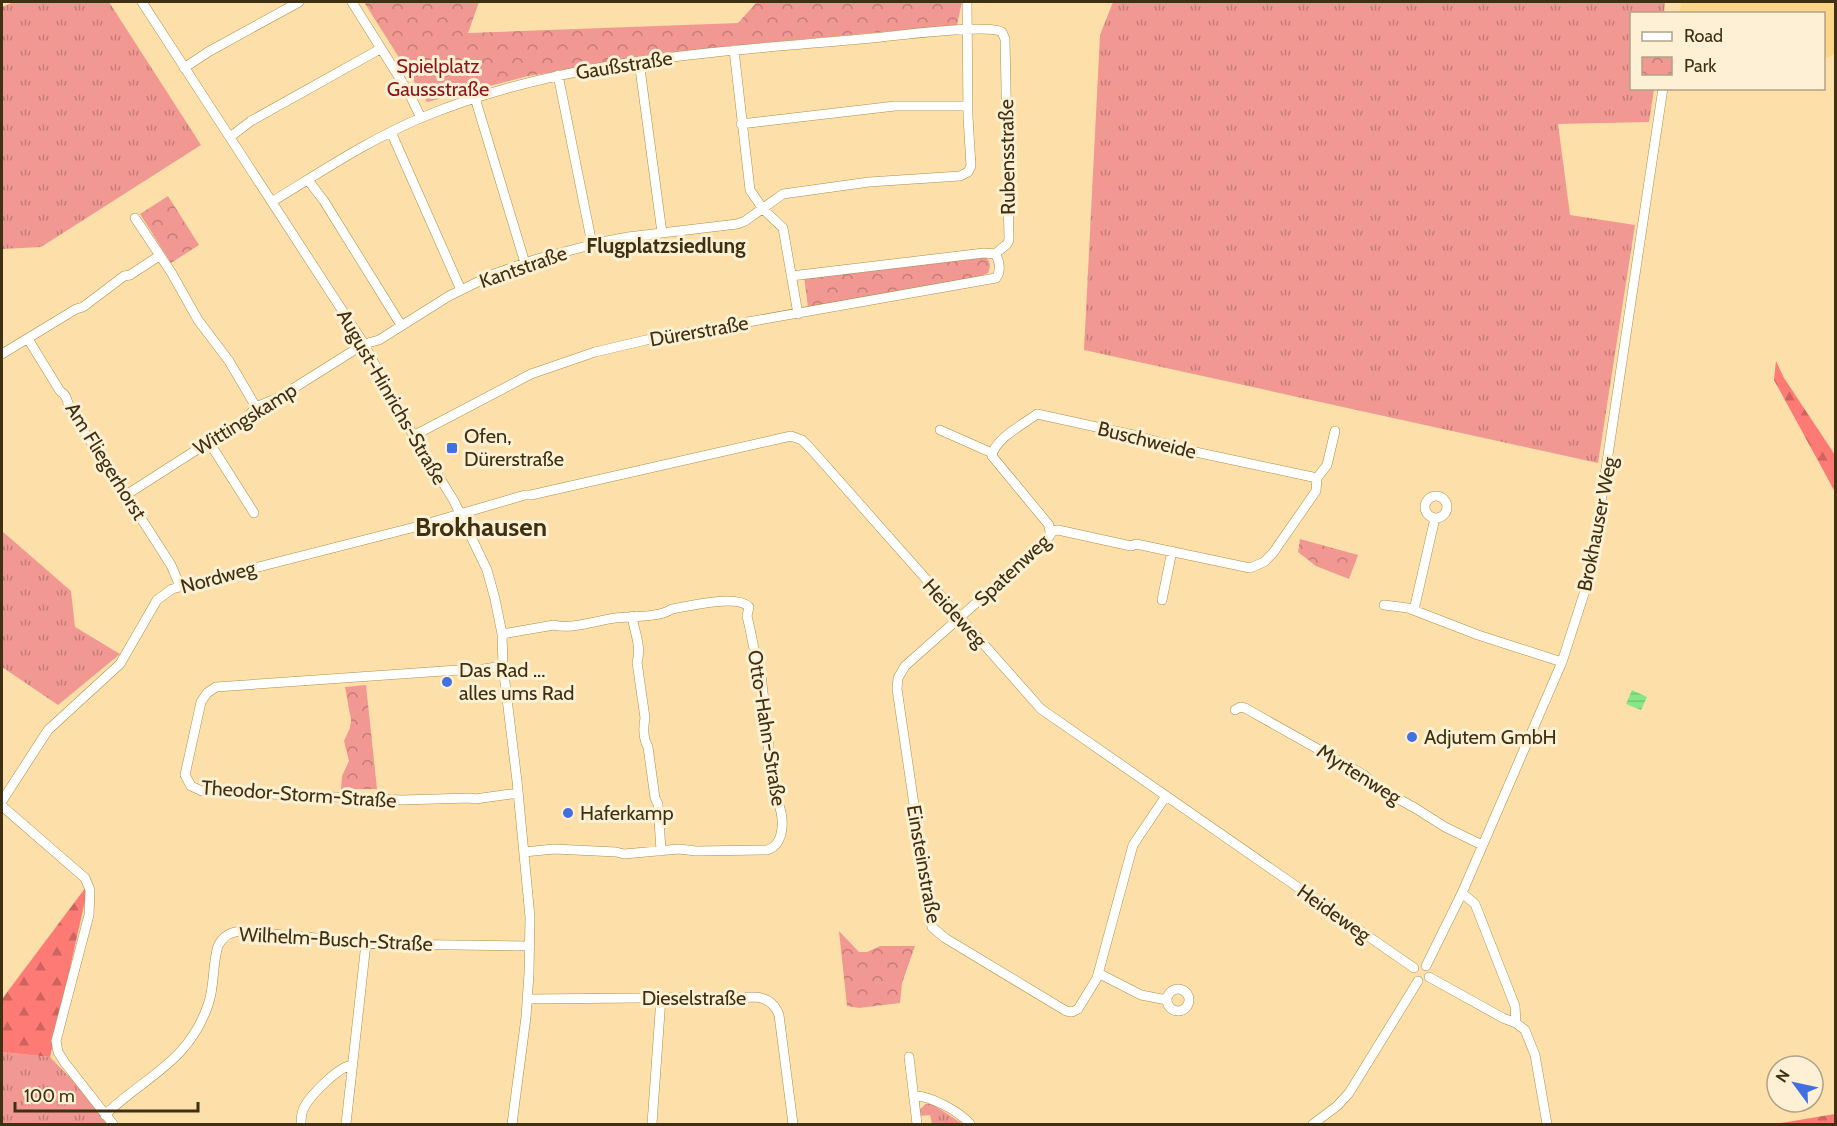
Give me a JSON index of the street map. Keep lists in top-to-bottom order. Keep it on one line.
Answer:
{"streets":{"street":["Gaußstraße","Rubensstraße","Kantstraße","Dürerstraße","August-Hinrichs-Straße","Wittingskamp","Buschweide","Am Fliegerhorst","Brokhauser Weg","Spatenweg","Nordweg","Heideweg","Otto-Hahn-Straße","Myrtenweg","Theodor-Storm-Straße","Einsteinstraße","Wilhelm-Busch-Straße","Dieselstraße"]},"crossings":[["Gaußstraße","Rubensstraße"],["Gaußstraße","August-Hinrichs-Straße"],["Rubensstraße","Dürerstraße"],["Kantstraße","August-Hinrichs-Straße"],["Kantstraße","Wittingskamp"],["Dürerstraße","August-Hinrichs-Straße"],["August-Hinrichs-Straße","Wittingskamp"],["August-Hinrichs-Straße","Nordweg"],["August-Hinrichs-Straße","Heideweg"],["August-Hinrichs-Straße","Otto-Hahn-Straße"],["August-Hinrichs-Straße","Theodor-Storm-Straße"],["August-Hinrichs-Straße","Wilhelm-Busch-Straße"],["August-Hinrichs-Straße","Dieselstraße"],["Wittingskamp","Am Fliegerhorst"],["Buschweide","Spatenweg"],["Am Fliegerhorst","Nordweg"],["Brokhauser Weg","Heideweg"],["Brokhauser Weg","Myrtenweg"],["Spatenweg","Heideweg"],["Spatenweg","Einsteinstraße"],["Nordweg","Heideweg"],["Heideweg","Einsteinstraße"]],"districts":["Flugplatzsiedlung","Brokhausen"],"parks":["Spielplatz Gaussstraße"],"places":{"transit":["Ofen, Dürerstraße"],"other":["Das Rad ... alles ums Rad","Adjutem GmbH","Haferkamp"]},"legend":["Road","Park"],"scale_bar":"100 m","north":"top left"}
